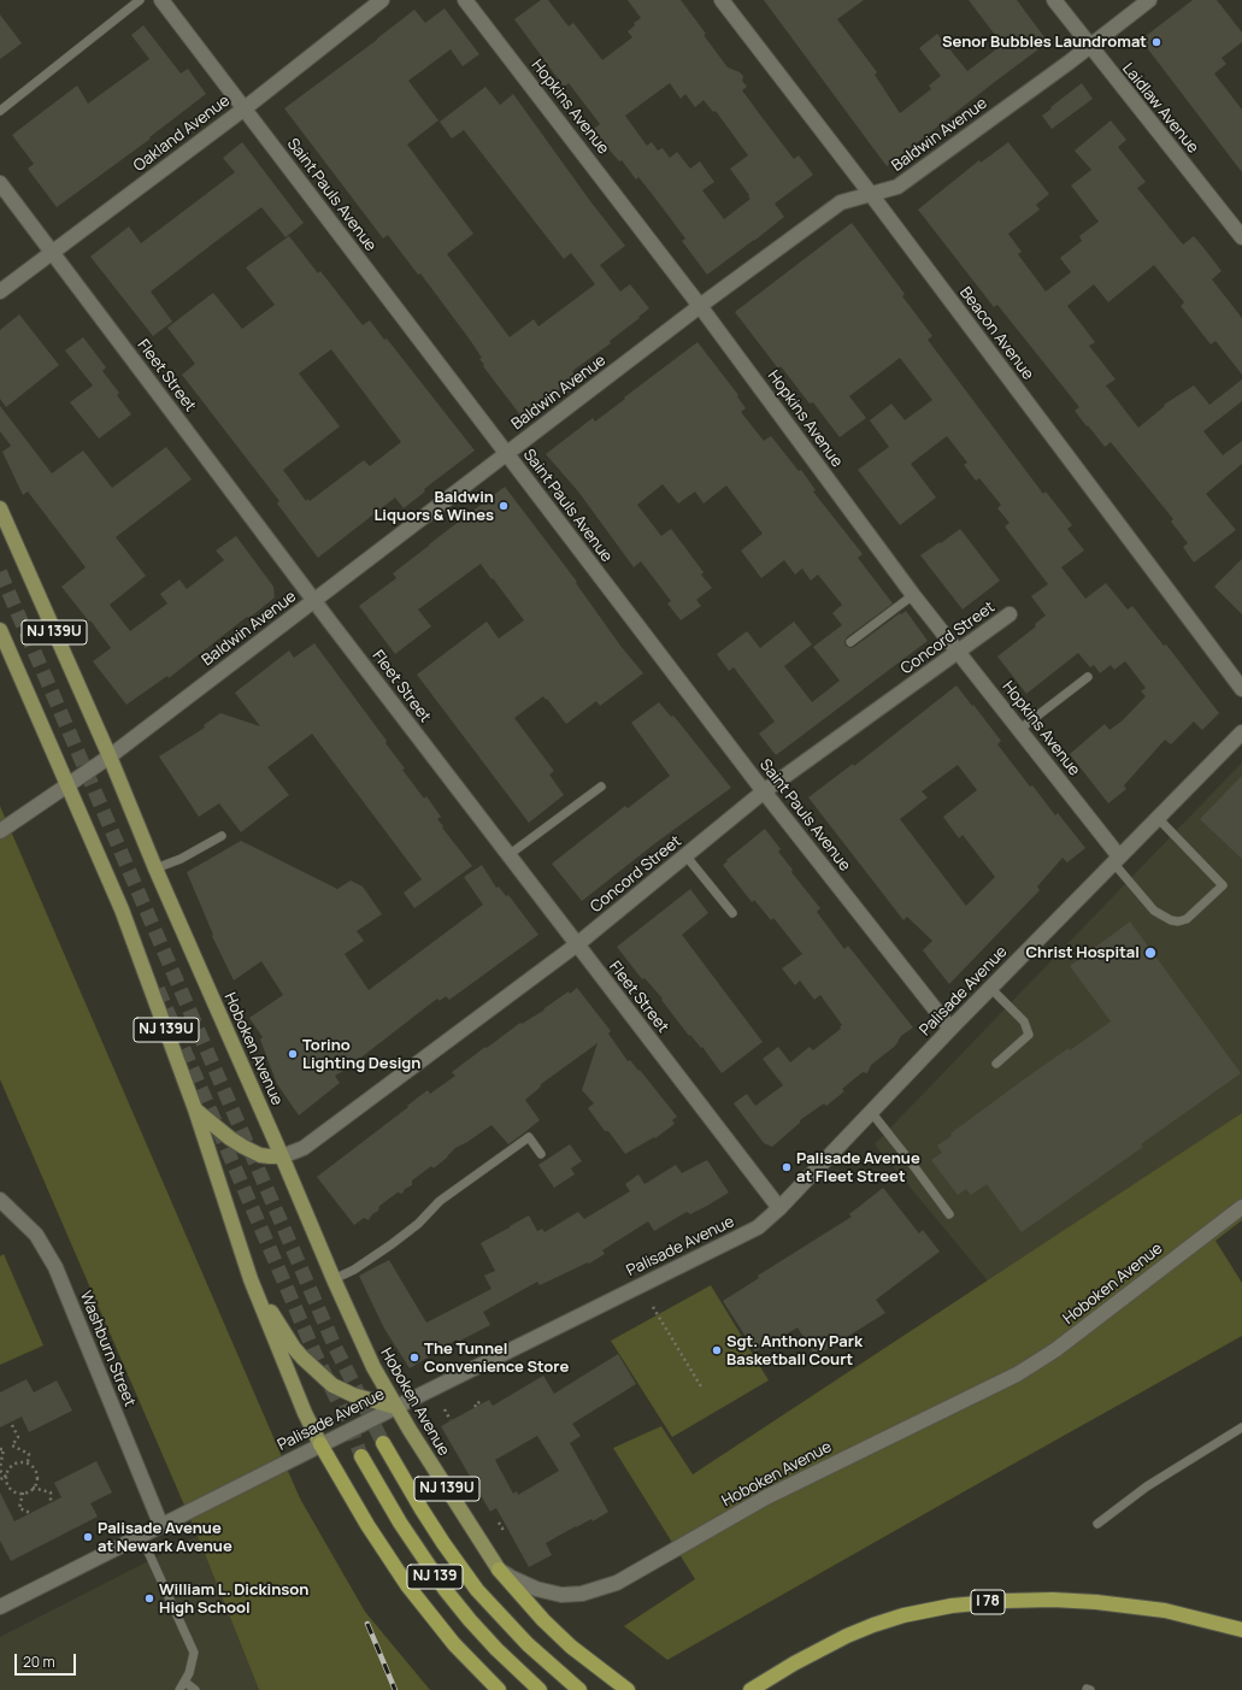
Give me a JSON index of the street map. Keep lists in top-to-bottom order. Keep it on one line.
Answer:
{"streets":{"highway":["NJ 139U","NJ 139","I 78"],"main road":["Hoboken Avenue"],"street":["Hopkins Avenue","Laidlaw Avenue","Oakland Avenue","Baldwin Avenue","Saint Pauls Avenue","Beacon Avenue","Fleet Street","Concord Street","Palisade Avenue","Washburn Street"]},"crossings":[["Hopkins Avenue","Baldwin Avenue"],["Hopkins Avenue","Concord Street"],["Hopkins Avenue","Palisade Avenue"],["Laidlaw Avenue","Baldwin Avenue"],["Oakland Avenue","Saint Pauls Avenue"],["Oakland Avenue","Fleet Street"],["Baldwin Avenue","Saint Pauls Avenue"],["Baldwin Avenue","Beacon Avenue"],["Baldwin Avenue","Fleet Street"],["Baldwin Avenue","NJ 139U"],["Baldwin Avenue","Hoboken Avenue"],["Saint Pauls Avenue","Concord Street"],["Saint Pauls Avenue","Palisade Avenue"],["Fleet Street","Concord Street"],["Fleet Street","Palisade Avenue"],["NJ 139U","Palisade Avenue"],["NJ 139U","Hoboken Avenue"],["Concord Street","Hoboken Avenue"],["Palisade Avenue","Hoboken Avenue"],["Palisade Avenue","Washburn Street"]],"places":["Senor Bubbles Laundromat","Baldwin Liquors & Wines","Christ Hospital","Torino Lighting Design","Palisade Avenue at Fleet Street","Sgt. Anthony Park Basketball Court","The Tunnel Convenience Store","Palisade Avenue at Newark Avenue","William L. Dickinson High School"],"scale_bar":"20 m"}
